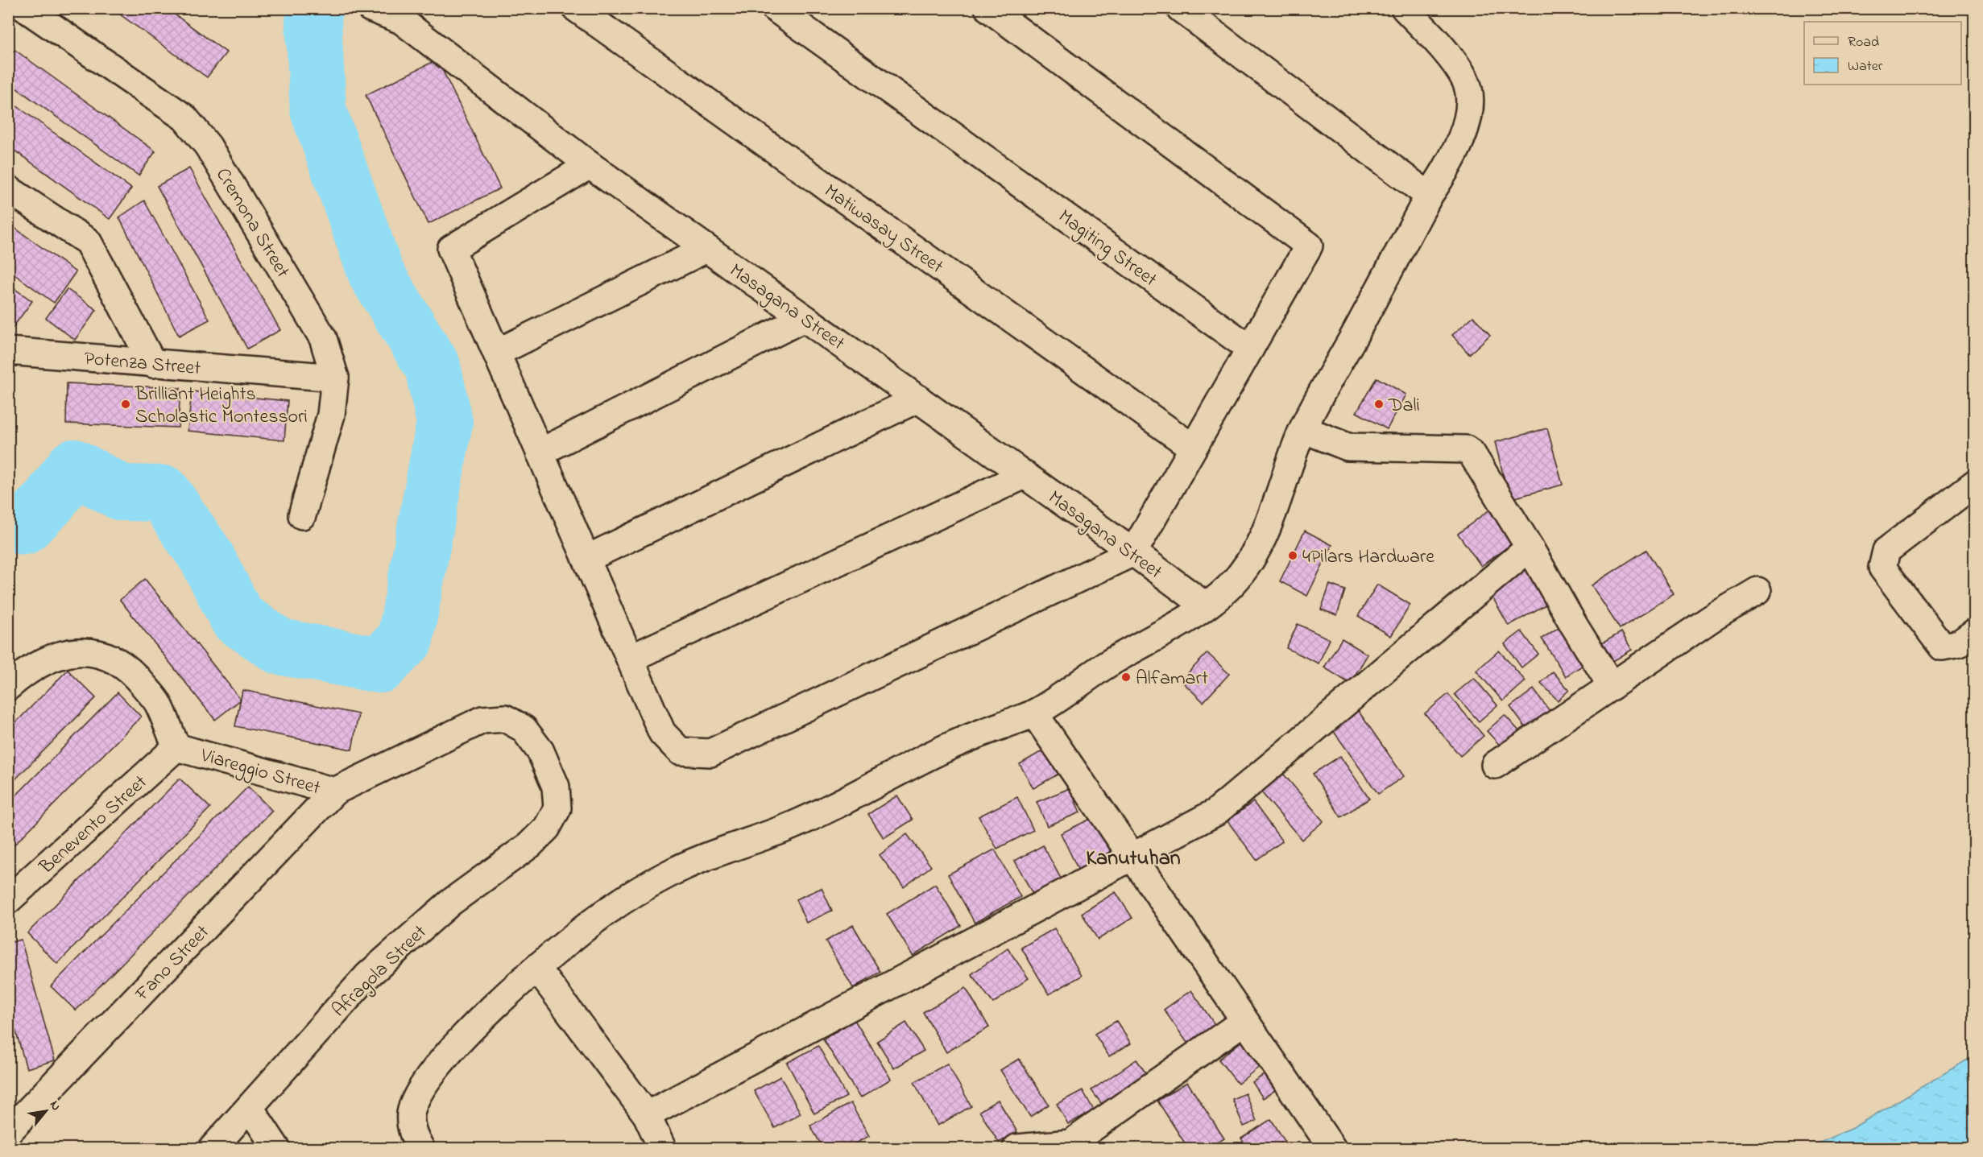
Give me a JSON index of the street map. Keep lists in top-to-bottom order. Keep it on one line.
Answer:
{"streets":{"street":["Cremona Street","Matiwasay Street","Magiting Street","Masagana Street","Potenza Street","Viareggio Street","Benevento Street","Fano Street","Afragola Street"]},"crossings":[["Cremona Street","Potenza Street"],["Viareggio Street","Benevento Street"],["Viareggio Street","Fano Street"],["Viareggio Street","Afragola Street"]],"districts":["Kanutuhan"],"places":["Brilliant Heights Scholastic Montessori","Dali","4Pilars Hardware","Alfamart"],"legend":["Road","Water"],"north":"top right"}
